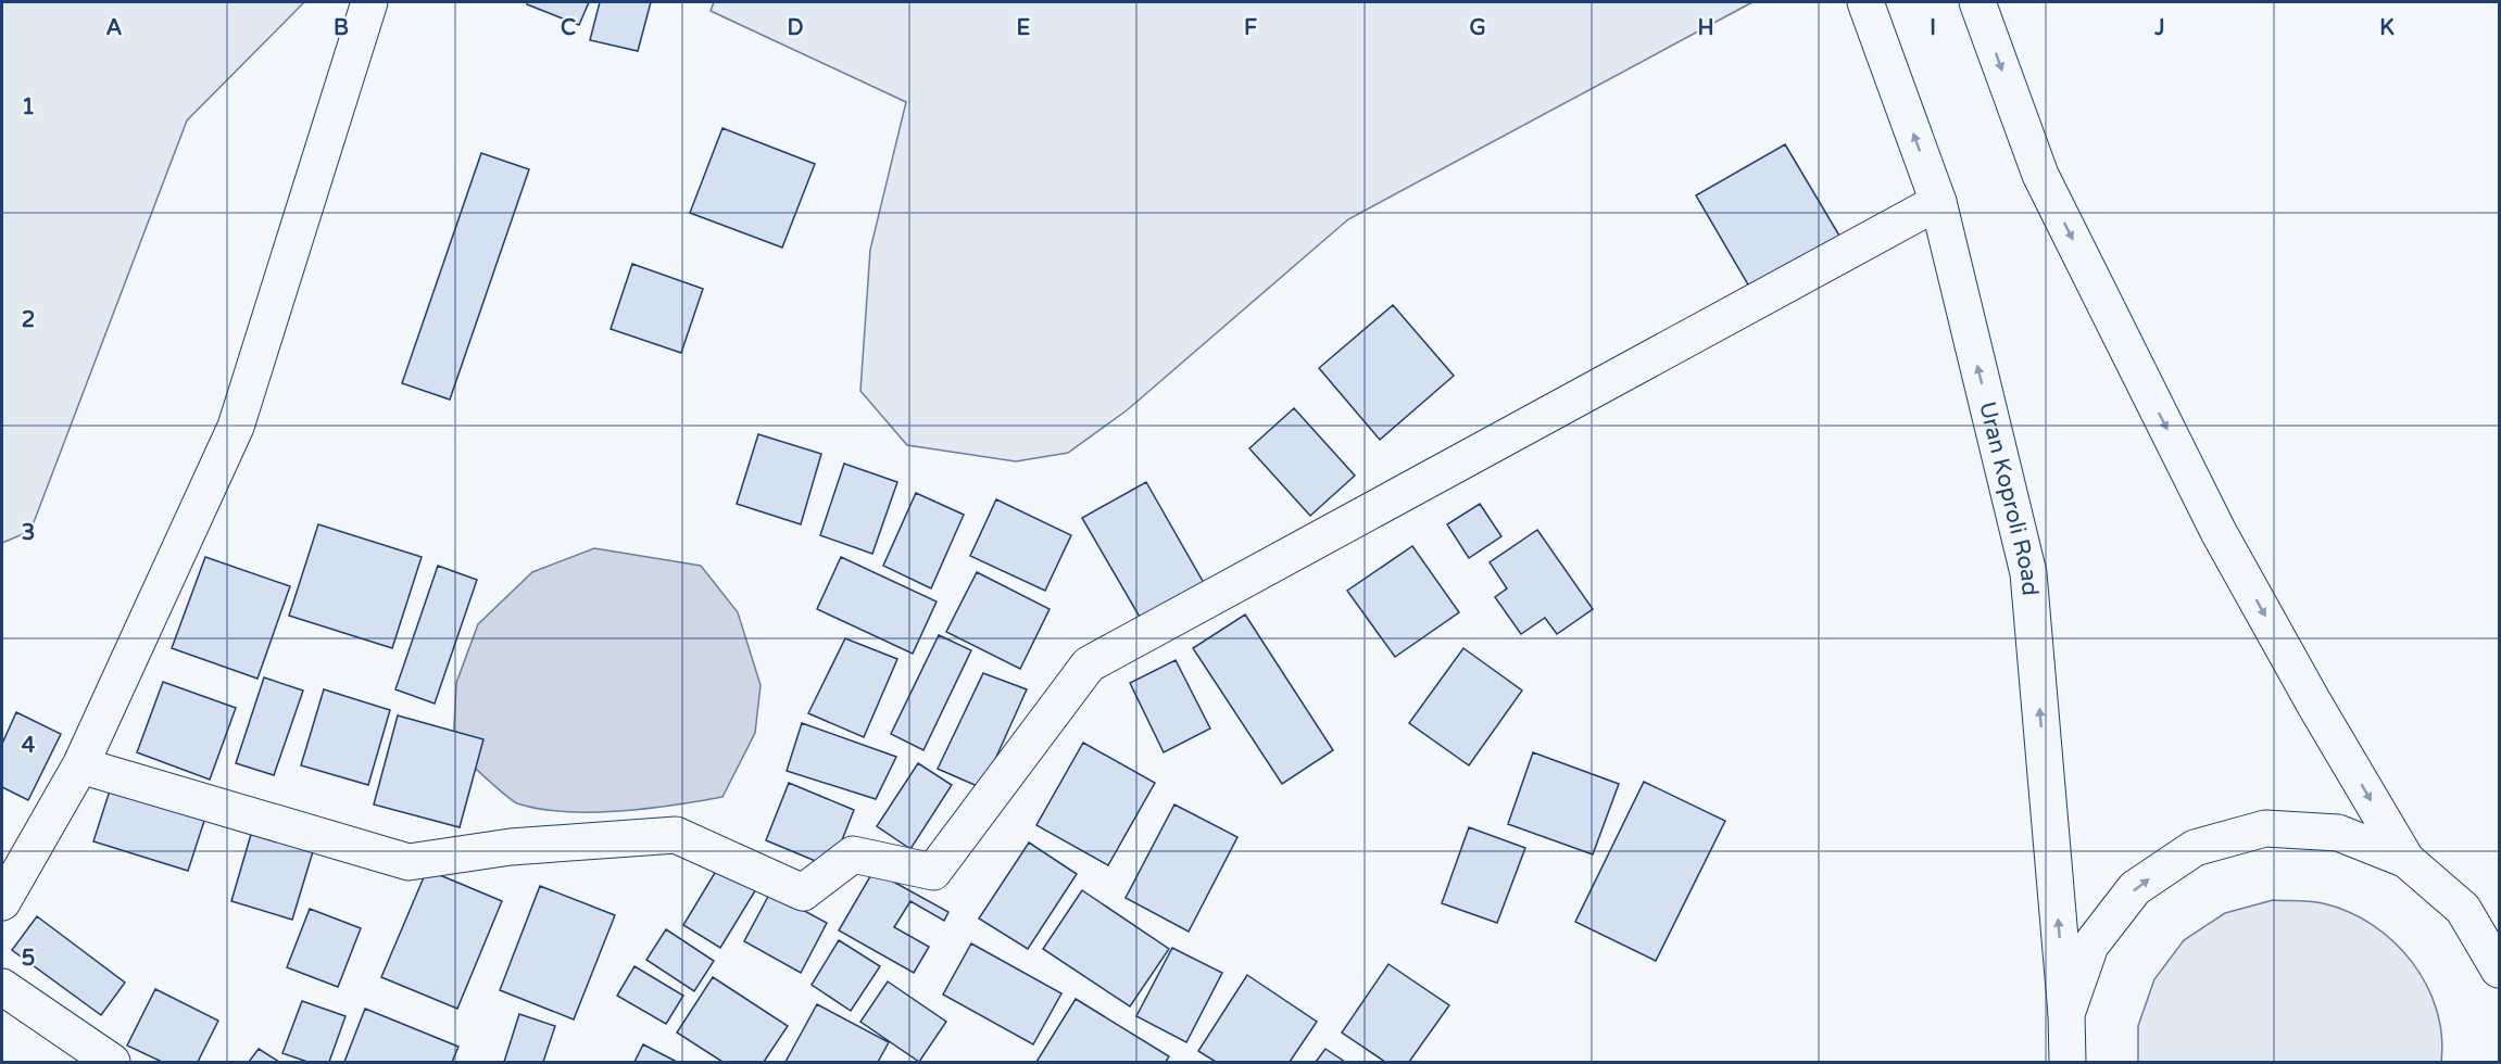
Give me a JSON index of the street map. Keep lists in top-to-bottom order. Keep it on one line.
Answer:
{"streets":{"street":["Uran Koproli Road"]},"grid":{"columns":["A","B","C","D","E","F","G","H","I","J","K"],"rows":["1","2","3","4","5"]}}
